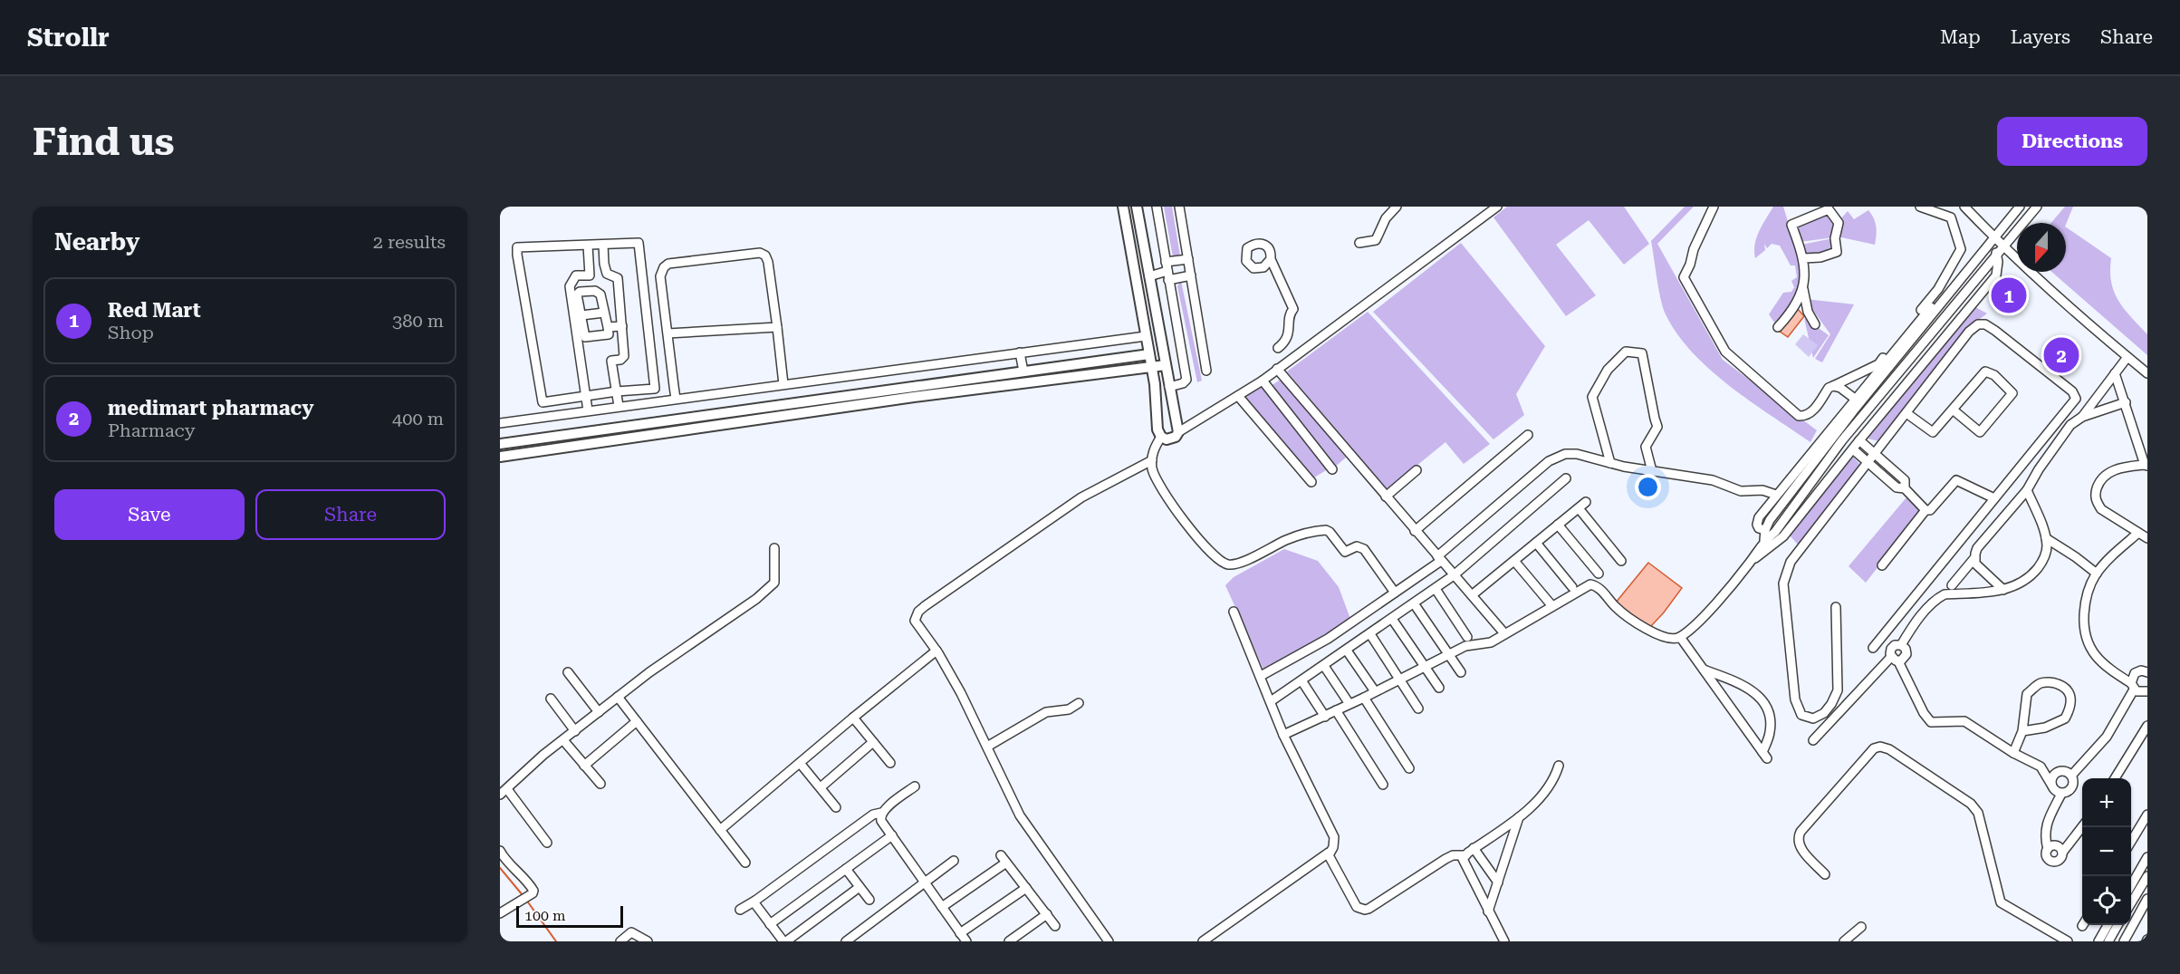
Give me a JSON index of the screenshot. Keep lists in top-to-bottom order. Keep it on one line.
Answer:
{"scale_bar":"100 m","north":"bottom","page":{"header":"Strollr","nav":["Map","Layers","Share"],"buttons":["Directions",["Save","Share"]],"title":"Find us","heading":["Nearby","2 results"],"pins":["1","2"],"list":[{"mark":"1","name":"Red Mart","note":"Shop","value":"380 m"},{"mark":"2","name":"medimart pharmacy","note":"Pharmacy","value":"400 m"}],"map_buttons":["+","−"],"scale":"100 m"}}
